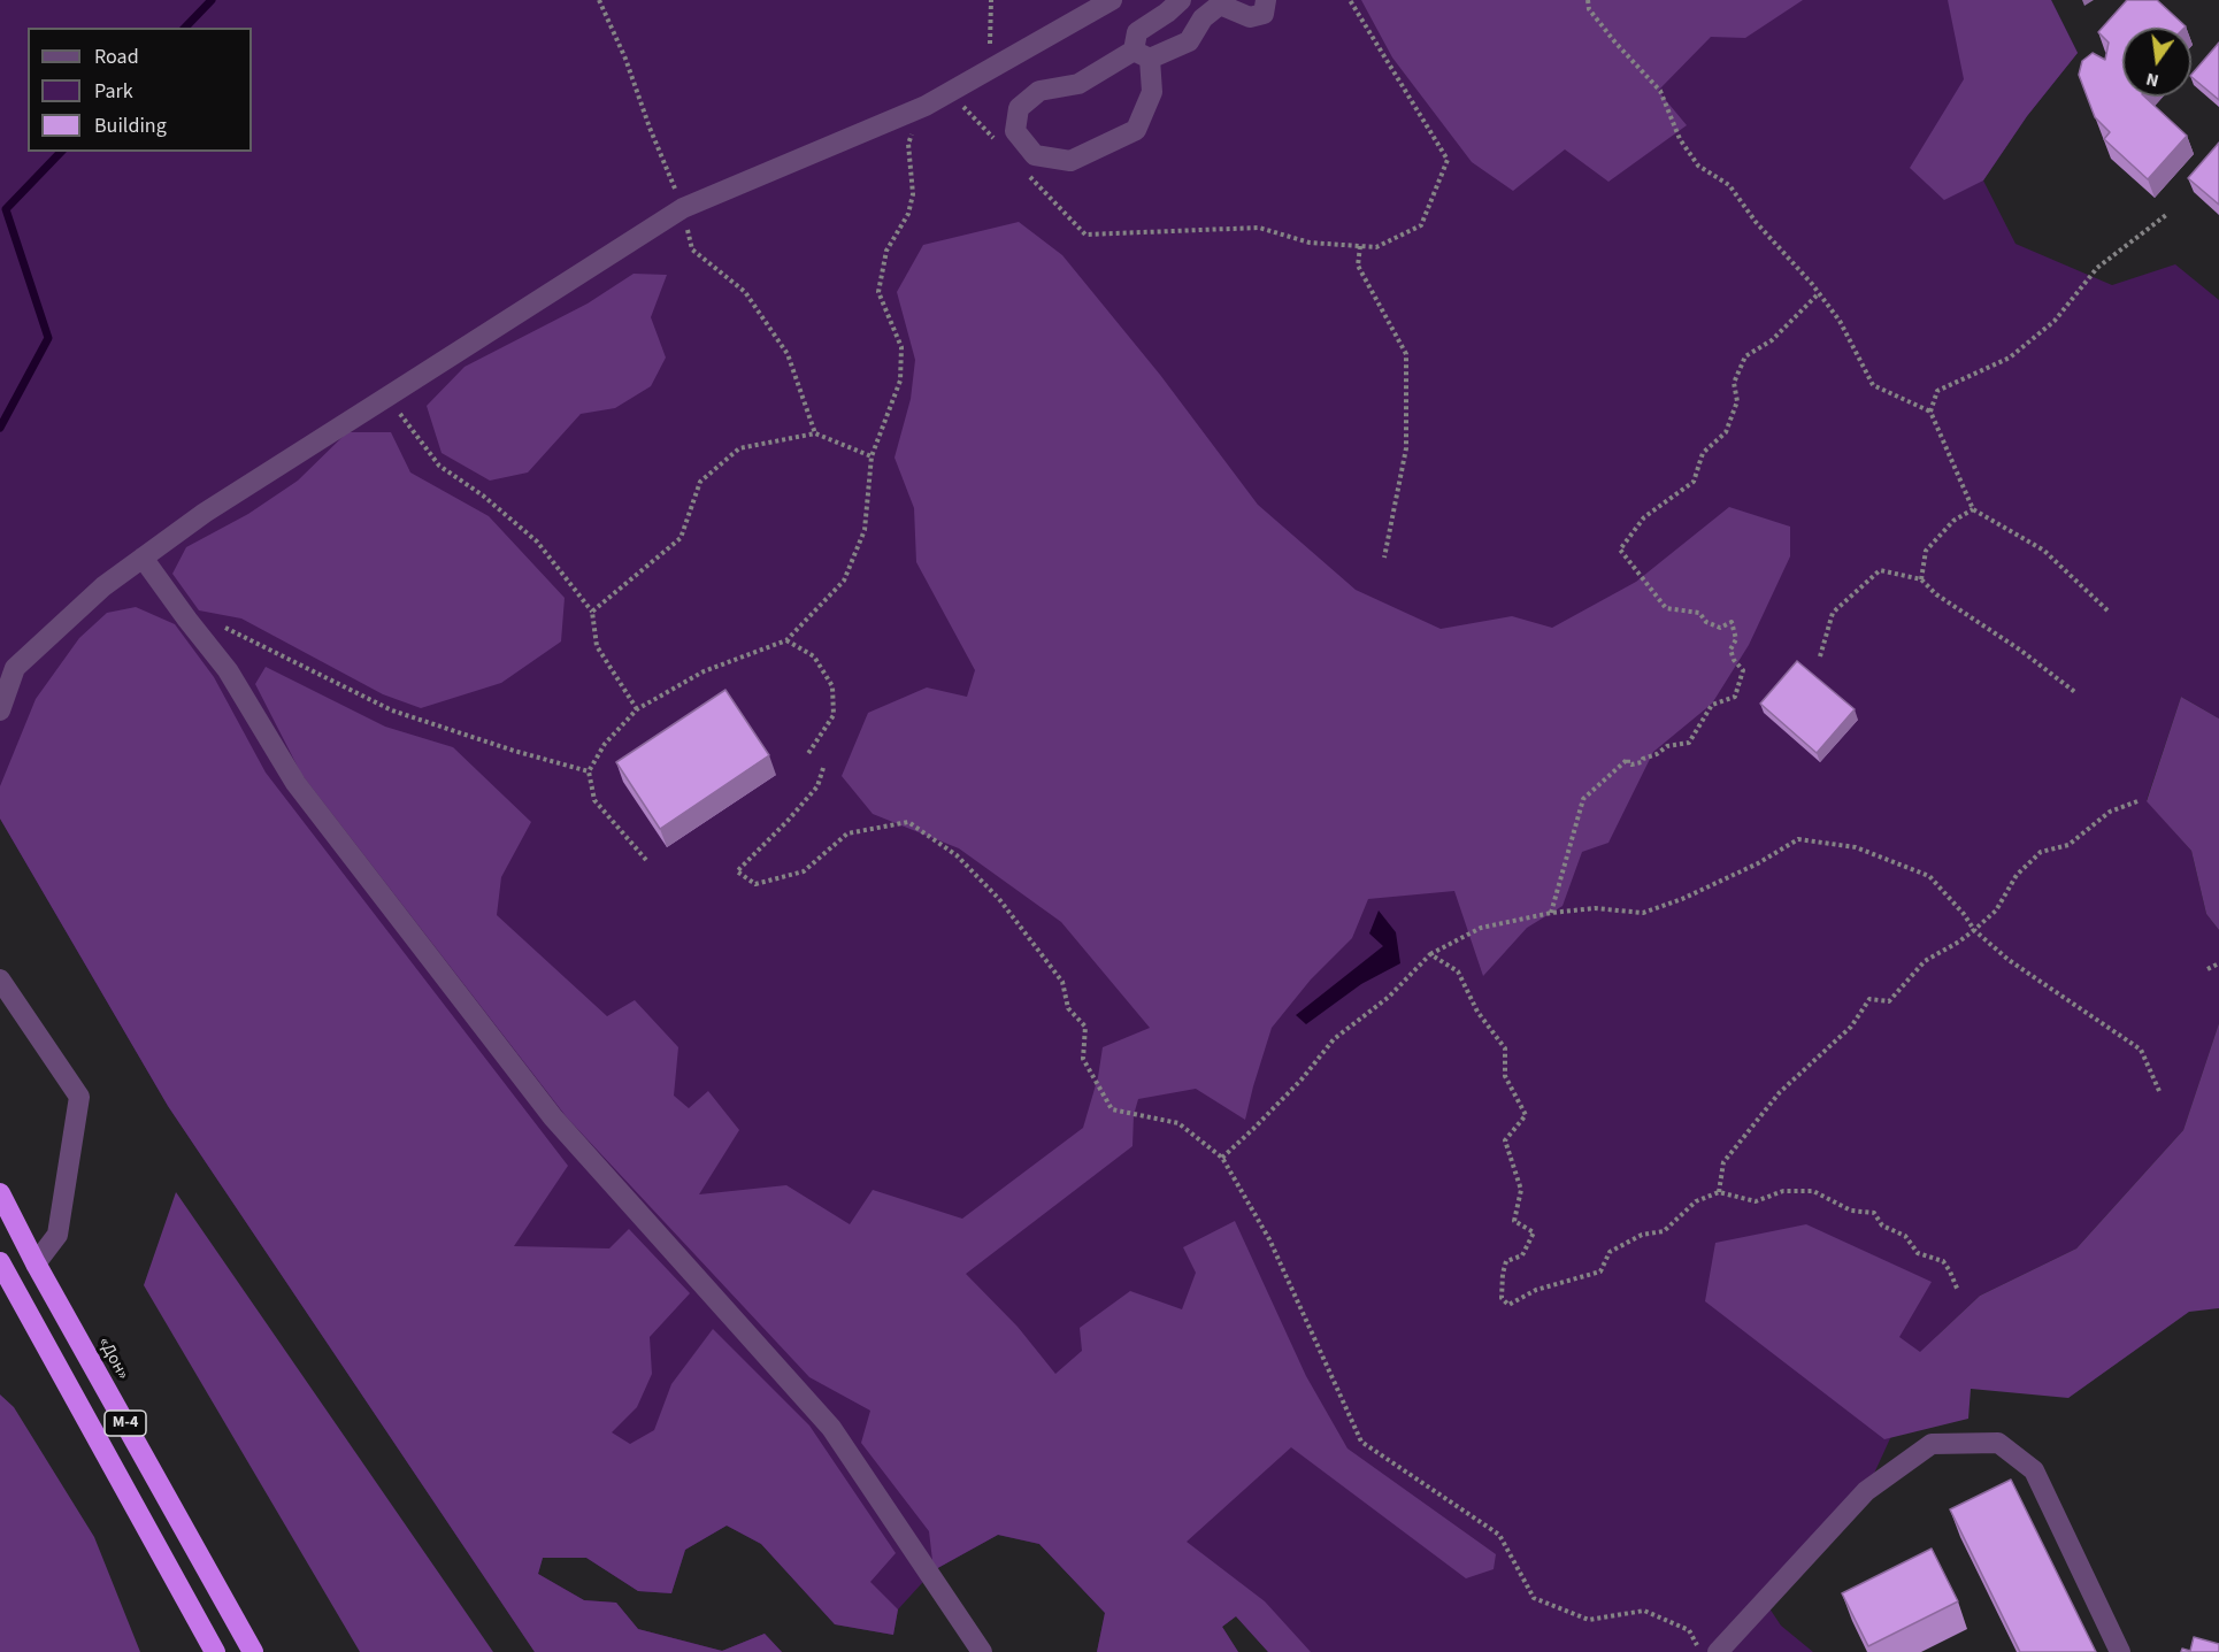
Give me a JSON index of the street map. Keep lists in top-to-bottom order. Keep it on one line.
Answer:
{"streets":{"highway":["«Дон»","М-4"]},"legend":["Road","Park","Building"],"north":"bottom"}
